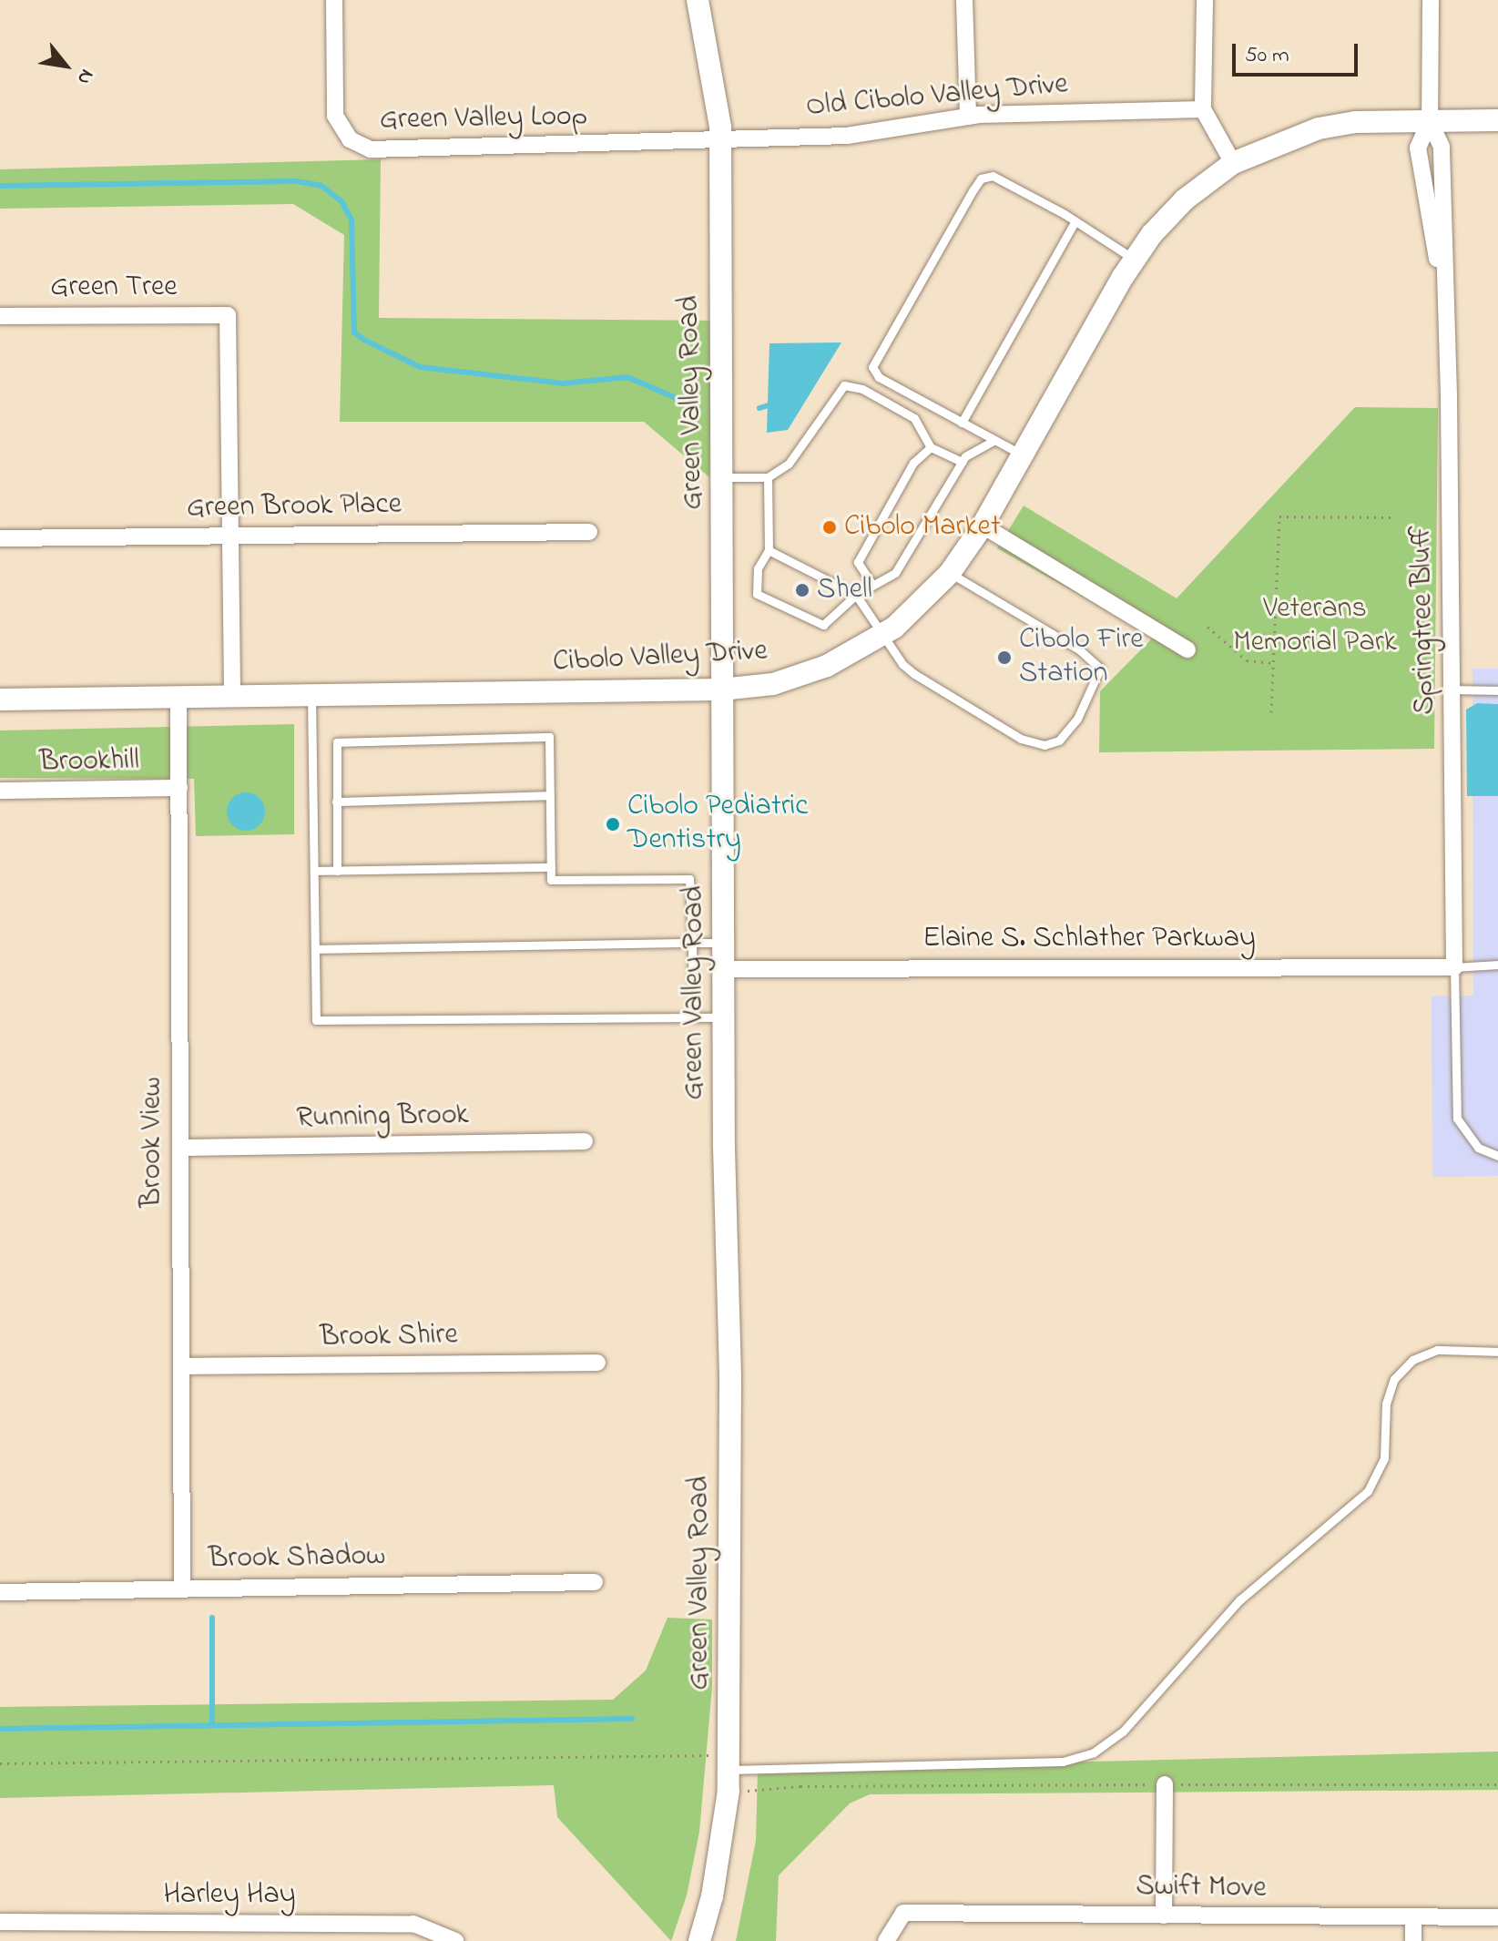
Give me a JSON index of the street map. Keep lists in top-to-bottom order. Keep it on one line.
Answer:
{"streets":{"street":["Old Cibolo Valley Drive","Green Valley Loop","Green Tree","Green Valley Road","Green Brook Place","Springtree Bluff","Cibolo Valley Drive","Brookhill","Elaine S. Schlather Parkway","Running Brook","Brook View","Brook Shire","Brook Shadow","Swift Move","Harley Hay"]},"crossings":[["Old Cibolo Valley Drive","Green Valley Loop"],["Old Cibolo Valley Drive","Green Valley Road"],["Green Valley Loop","Green Valley Road"],["Green Tree","Green Brook Place"],["Green Valley Road","Cibolo Valley Drive"],["Green Valley Road","Elaine S. Schlather Parkway"],["Springtree Bluff","Cibolo Valley Drive"],["Springtree Bluff","Elaine S. Schlather Parkway"],["Cibolo Valley Drive","Brook View"],["Brookhill","Brook View"],["Running Brook","Brook View"],["Brook View","Brook Shire"],["Brook View","Brook Shadow"]],"parks":["Veterans Memorial Park"],"places":["Cibolo Market","Shell","Cibolo Fire Station","Cibolo Pediatric Dentistry"],"scale_bar":"50 m","north":"bottom right"}
